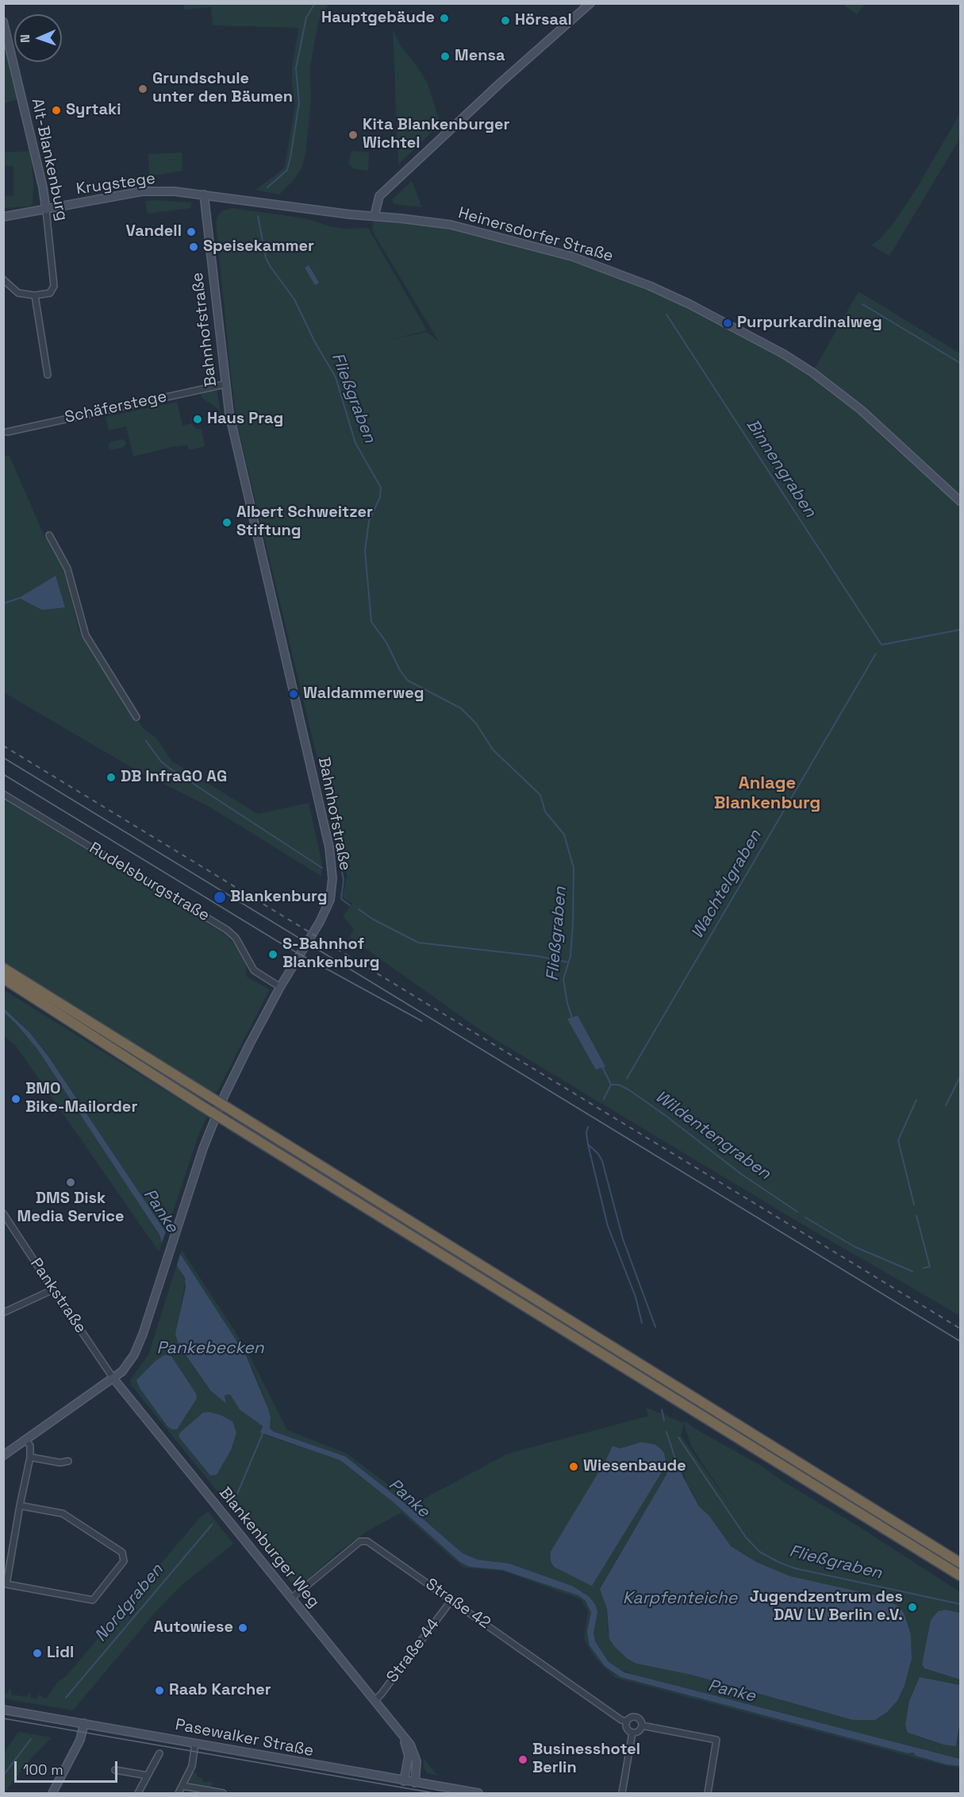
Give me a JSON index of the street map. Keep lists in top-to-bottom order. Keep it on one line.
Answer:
{"streets":{"main road":["Alt-Blankenburg","Krugstege","Heinersdorfer Straße","Bahnhofstraße","Blankenburger Weg","Pasewalker Straße"],"street":["Schäferstege","Rudelsburgstraße","Pankstraße","Straße 42","Straße 44"]},"crossings":[["Alt-Blankenburg","Krugstege"],["Krugstege","Heinersdorfer Straße"],["Krugstege","Bahnhofstraße"],["Heinersdorfer Straße","Bahnhofstraße"],["Bahnhofstraße","Schäferstege"],["Bahnhofstraße","Rudelsburgstraße"],["Bahnhofstraße","Pankstraße"],["Bahnhofstraße","Blankenburger Weg"],["Pankstraße","Blankenburger Weg"],["Blankenburger Weg","Straße 42"],["Blankenburger Weg","Straße 44"],["Blankenburger Weg","Pasewalker Straße"],["Straße 42","Straße 44"]],"districts":["Anlage Blankenburg"],"water":["Fließgraben","Binnengraben","Wachtelgraben","Wildentengraben","Panke","Pankebecken","Karpfenteiche","Nordgraben"],"places":["Hauptgebäude","Hörsaal","Mensa","Grundschule unter den Bäumen","Syrtaki","Kita Blankenburger Wichtel","Vandell","Speisekammer","Purpurkardinalweg","Haus Prag","Albert Schweitzer Stiftung","Waldammerweg","DB InfraGO AG","Blankenburg","S-Bahnhof Blankenburg","BMO Bike-Mailorder","DMS Disk Media Service","Wiesenbaude","Jugendzentrum des DAV LV Berlin e.V.","Autowiese","Lidl","Raab Karcher","Businesshotel Berlin"],"scale_bar":"100 m","north":"left"}
